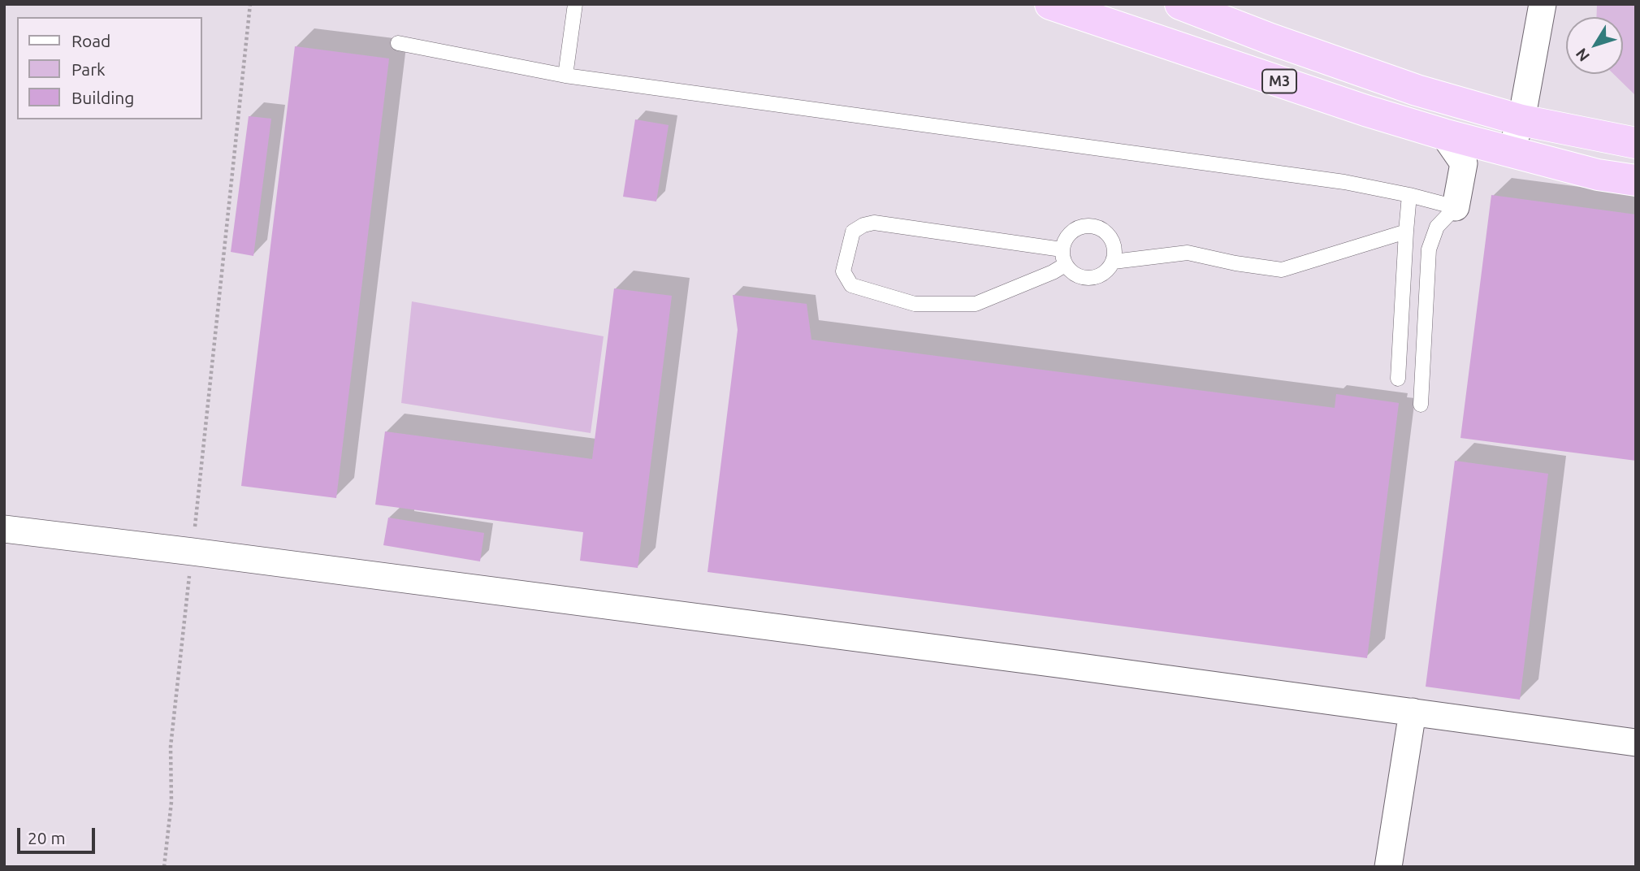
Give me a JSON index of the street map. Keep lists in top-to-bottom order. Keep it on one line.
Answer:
{"streets":{"highway":["M3"]},"legend":["Road","Park","Building"],"scale_bar":"20 m","north":"bottom left"}
